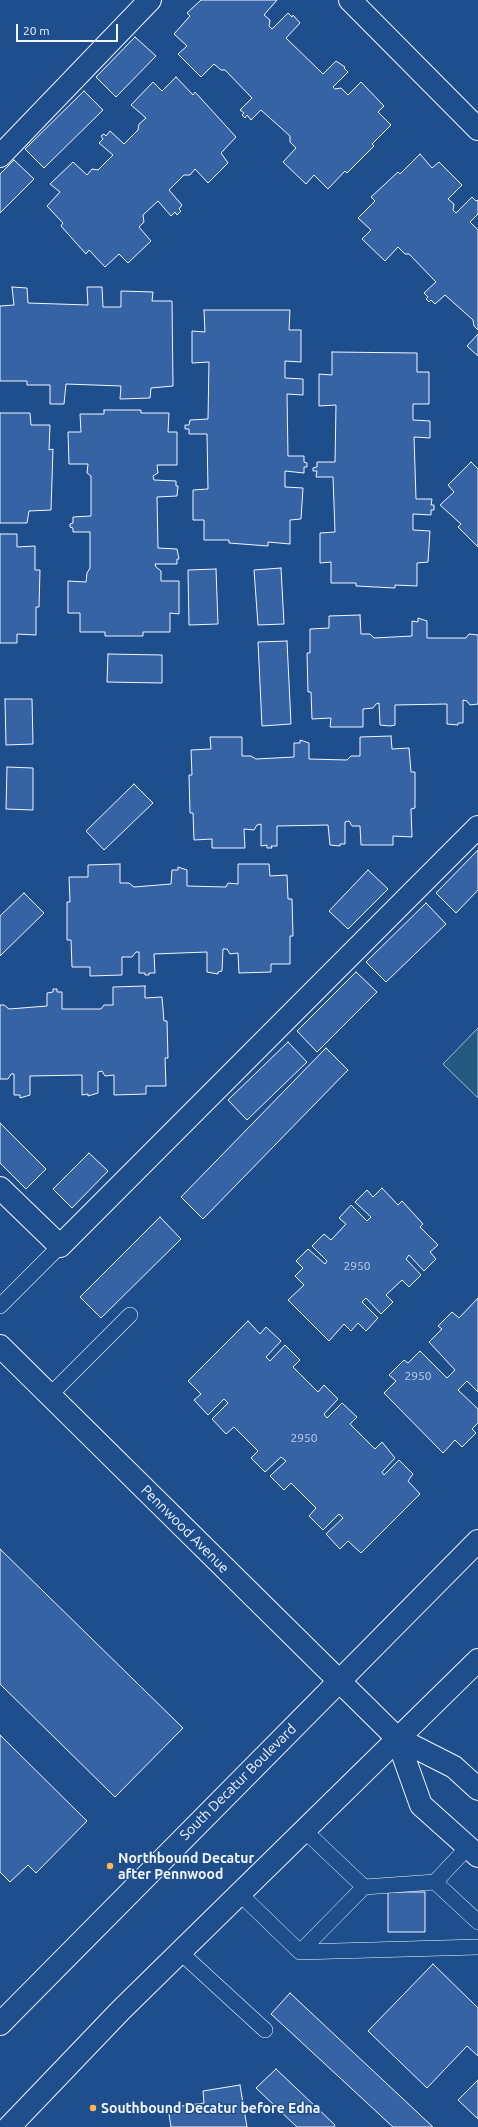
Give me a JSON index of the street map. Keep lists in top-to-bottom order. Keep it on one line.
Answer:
{"streets":{"street":["Pennwood Avenue","South Decatur Boulevard"]},"crossings":[["Pennwood Avenue","South Decatur Boulevard"]],"places":["Northbound Decatur after Pennwood","Southbound Decatur before Edna"],"house_numbers":["2950","2950","2950"],"scale_bar":"20 m"}
